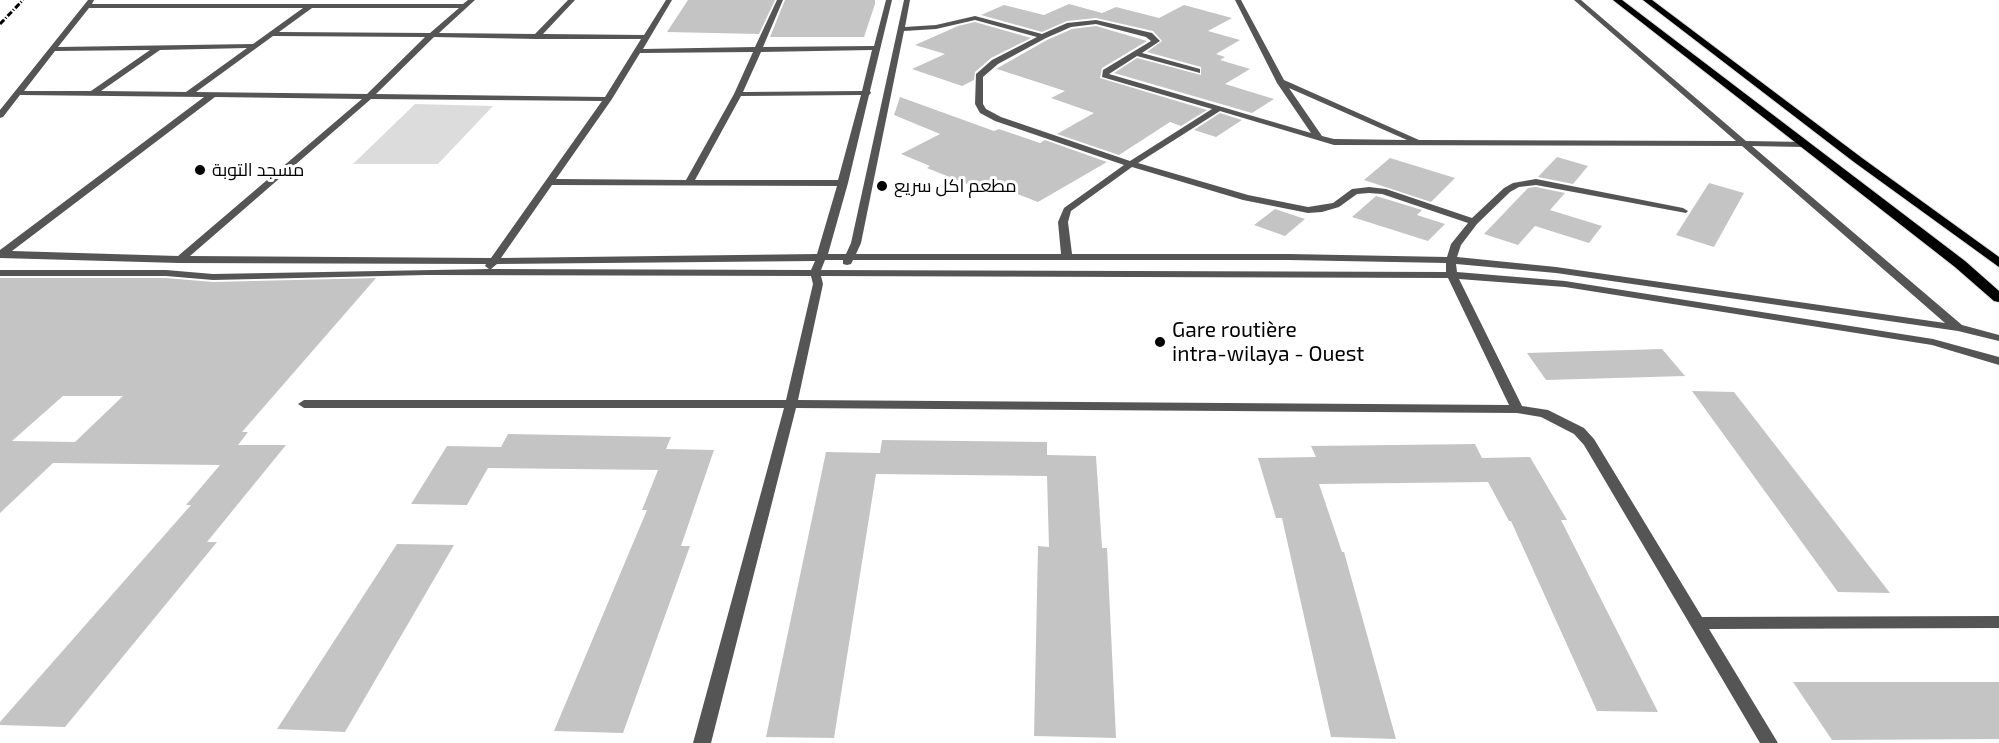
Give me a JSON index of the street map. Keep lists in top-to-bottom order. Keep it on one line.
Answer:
{"places":["مسجد التوبة","مطعم اكل سريع","Gare routière intra-wilaya - Ouest"]}
